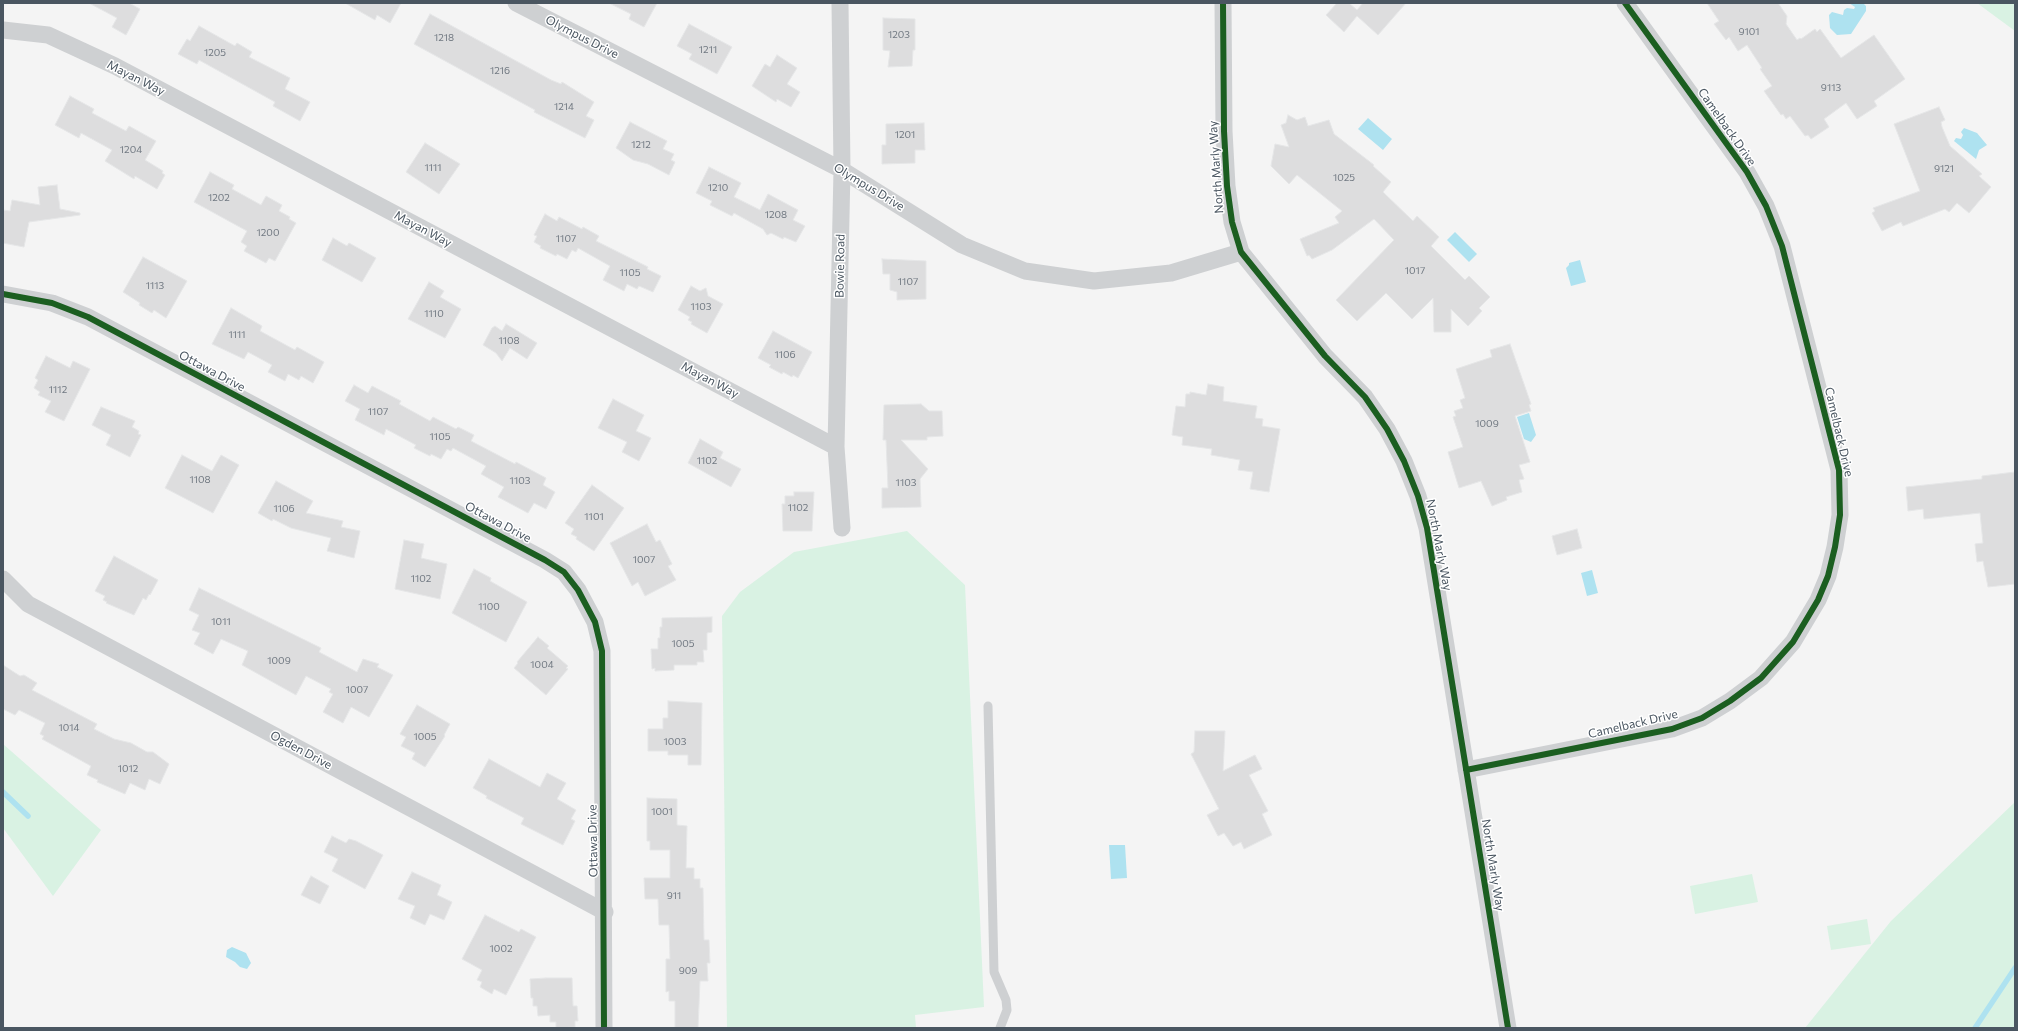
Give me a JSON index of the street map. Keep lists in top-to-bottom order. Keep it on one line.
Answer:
{"streets":{"street":["Olympus Drive","Mayan Way","Camelback Drive","North Marly Way","Bowie Road","Ottawa Drive","Ogden Drive"]},"crossings":[["Olympus Drive","North Marly Way"],["Olympus Drive","Bowie Road"],["Mayan Way","Bowie Road"],["Camelback Drive","North Marly Way"],["Ottawa Drive","Ogden Drive"]],"house_numbers":["9101","1203","1218","1211","1205","1216","9113","1214","1201","1212","1204","1111","9121","1025","1210","1202","1208","1200","1107","1017","1105","1107","1113","1103","1110","1111","1108","1106","1112","1107","1009","1105","1102","1108","1103","1103","1102","1106","1101","1007","1102","1100","1011","1005","1009","1004","1007","1014","1005","1003","1012","1001","911","1002","909"]}
